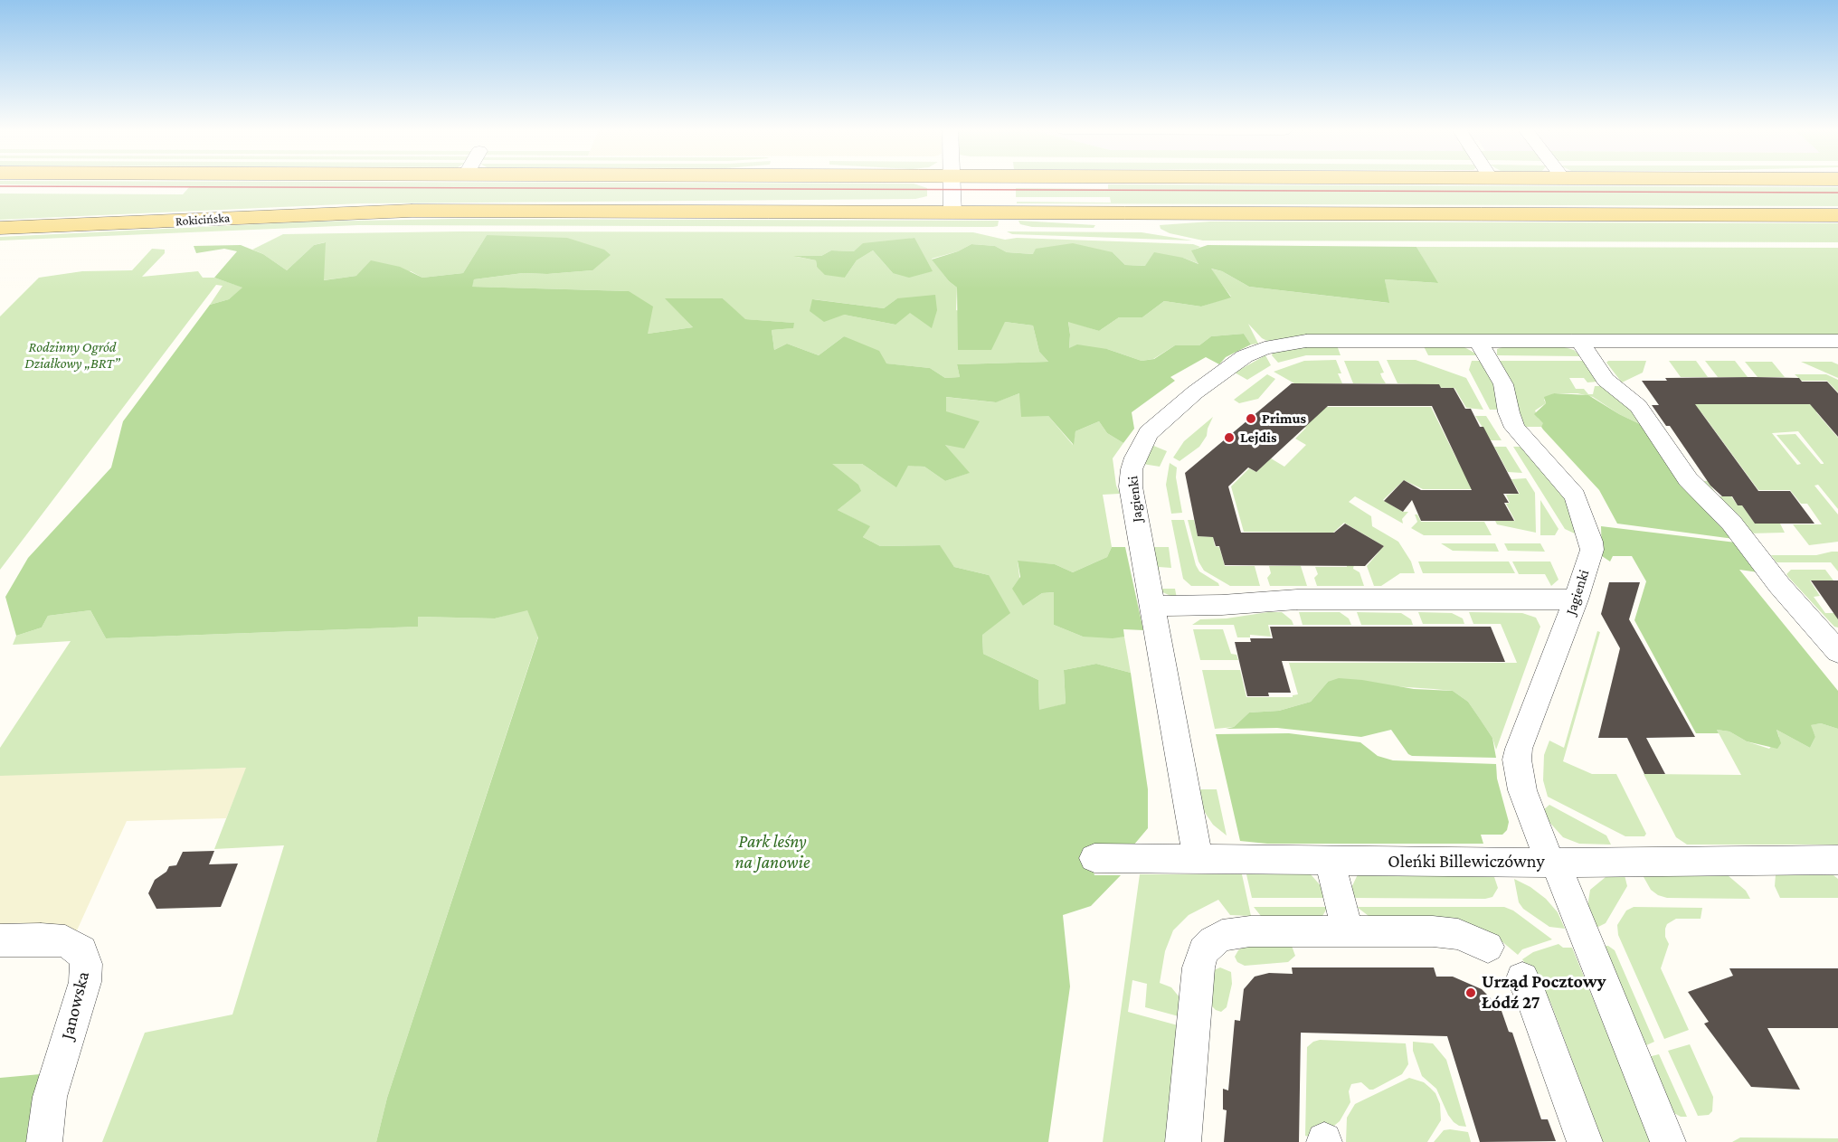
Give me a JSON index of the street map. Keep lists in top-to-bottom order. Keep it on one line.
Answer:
{"streets":{"main road":["Rokicińska"],"street":["Jagienki","Oleńki Billewiczówny","Janowska"]},"crossings":[["Jagienki","Oleńki Billewiczówny"]],"parks":["Rodzinny Ogród Działkowy „BRT”","Park leśny na Janowie"],"places":["Primus","Lejdis","Urząd Pocztowy Łódź 27"]}
